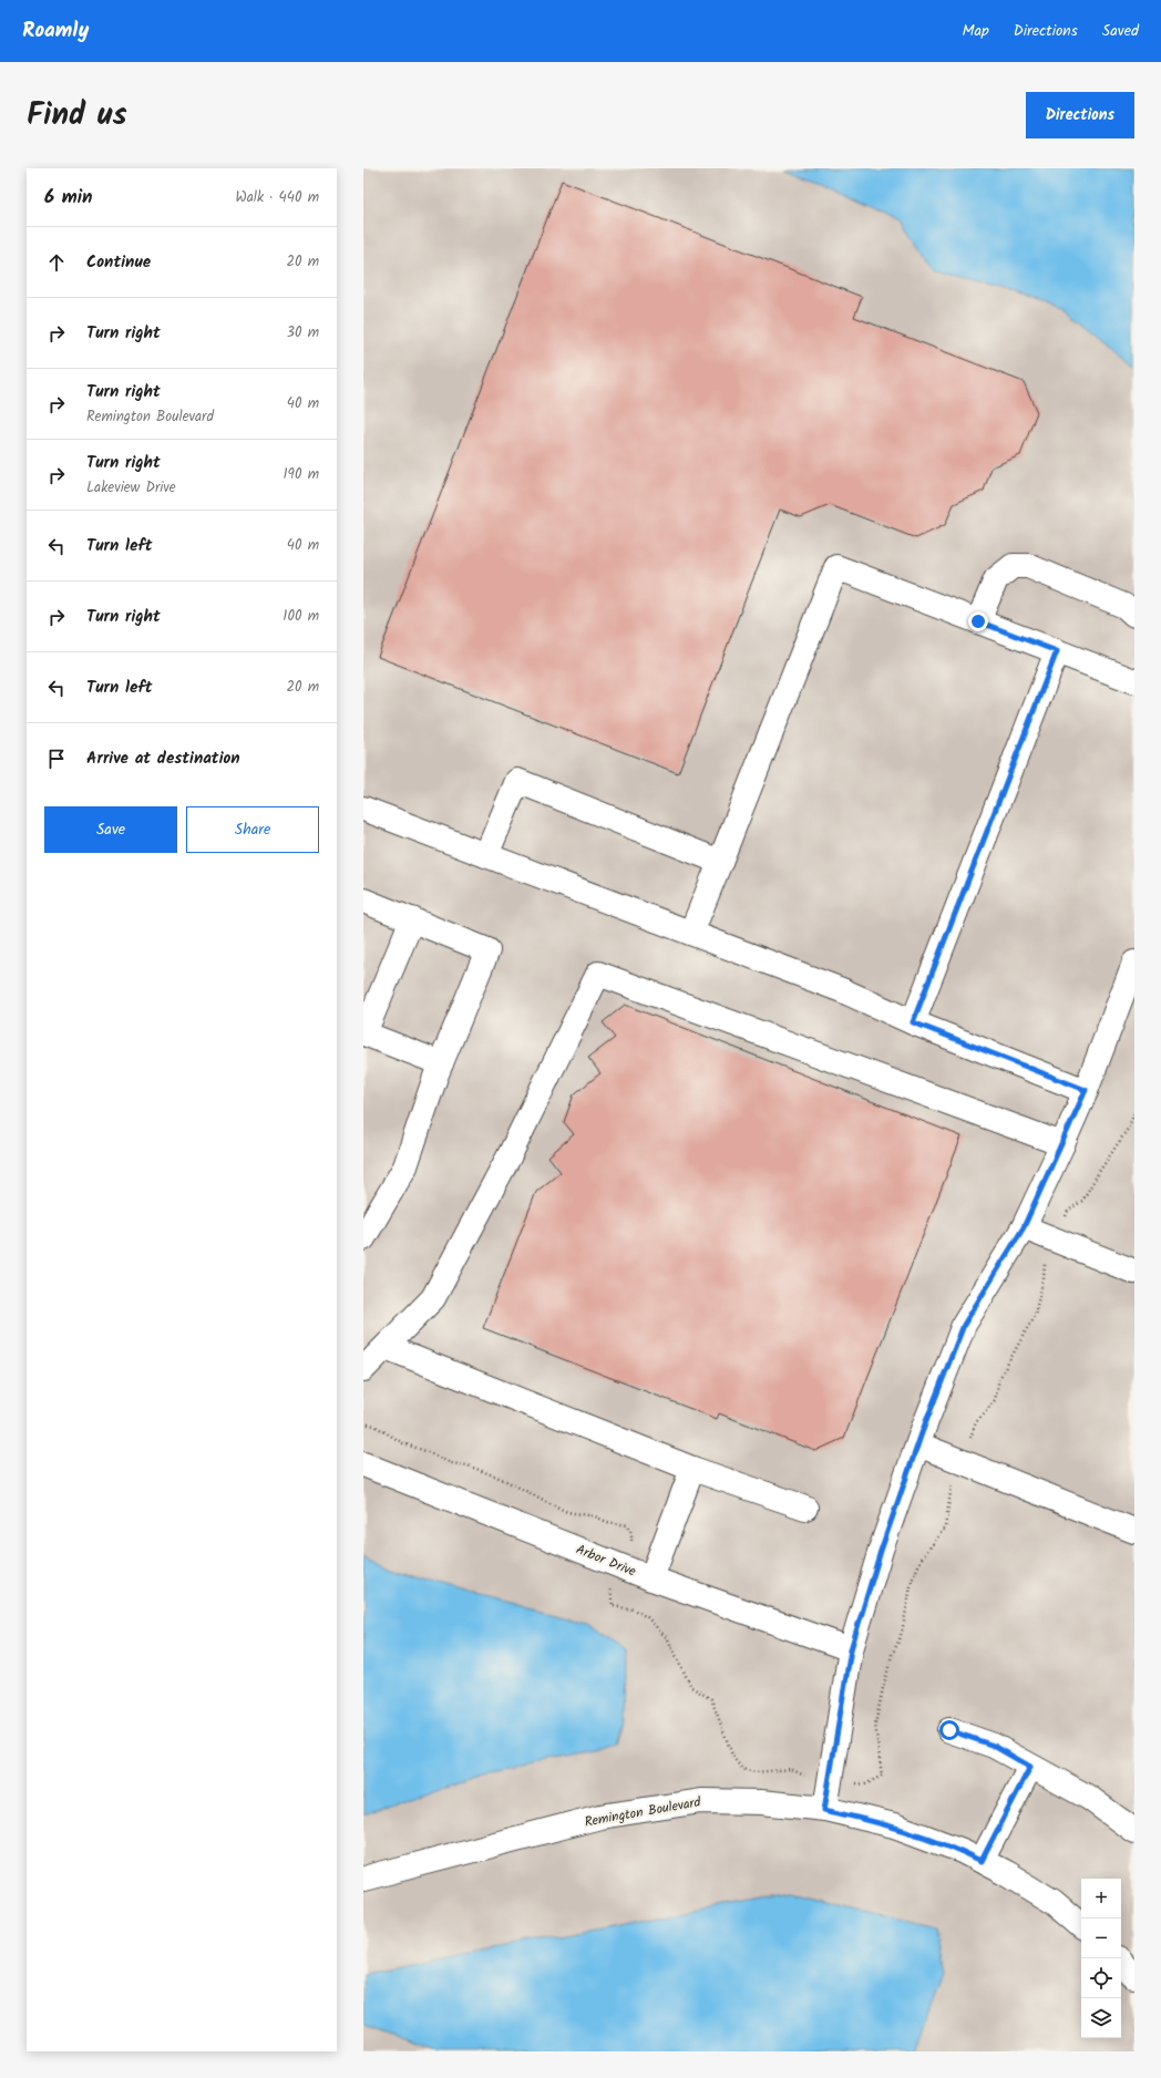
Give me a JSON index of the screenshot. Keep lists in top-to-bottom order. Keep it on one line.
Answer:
{"streets":{"street":["Arbor Drive","Remington Boulevard"]},"page":{"header":"Roamly","nav":["Map","Directions","Saved"],"title":"Find us","buttons":["Directions",["Save","Share"]],"heading":["6 min","Walk · 440 m"],"list":[["Continue","20 m"],["Turn right","30 m"],["Turn right","Remington Boulevard","40 m"],["Turn right","Lakeview Drive","190 m"],["Turn left","40 m"],["Turn right","100 m"],["Turn left","20 m"],"Arrive at destination"],"map_buttons":["+","−"]}}
